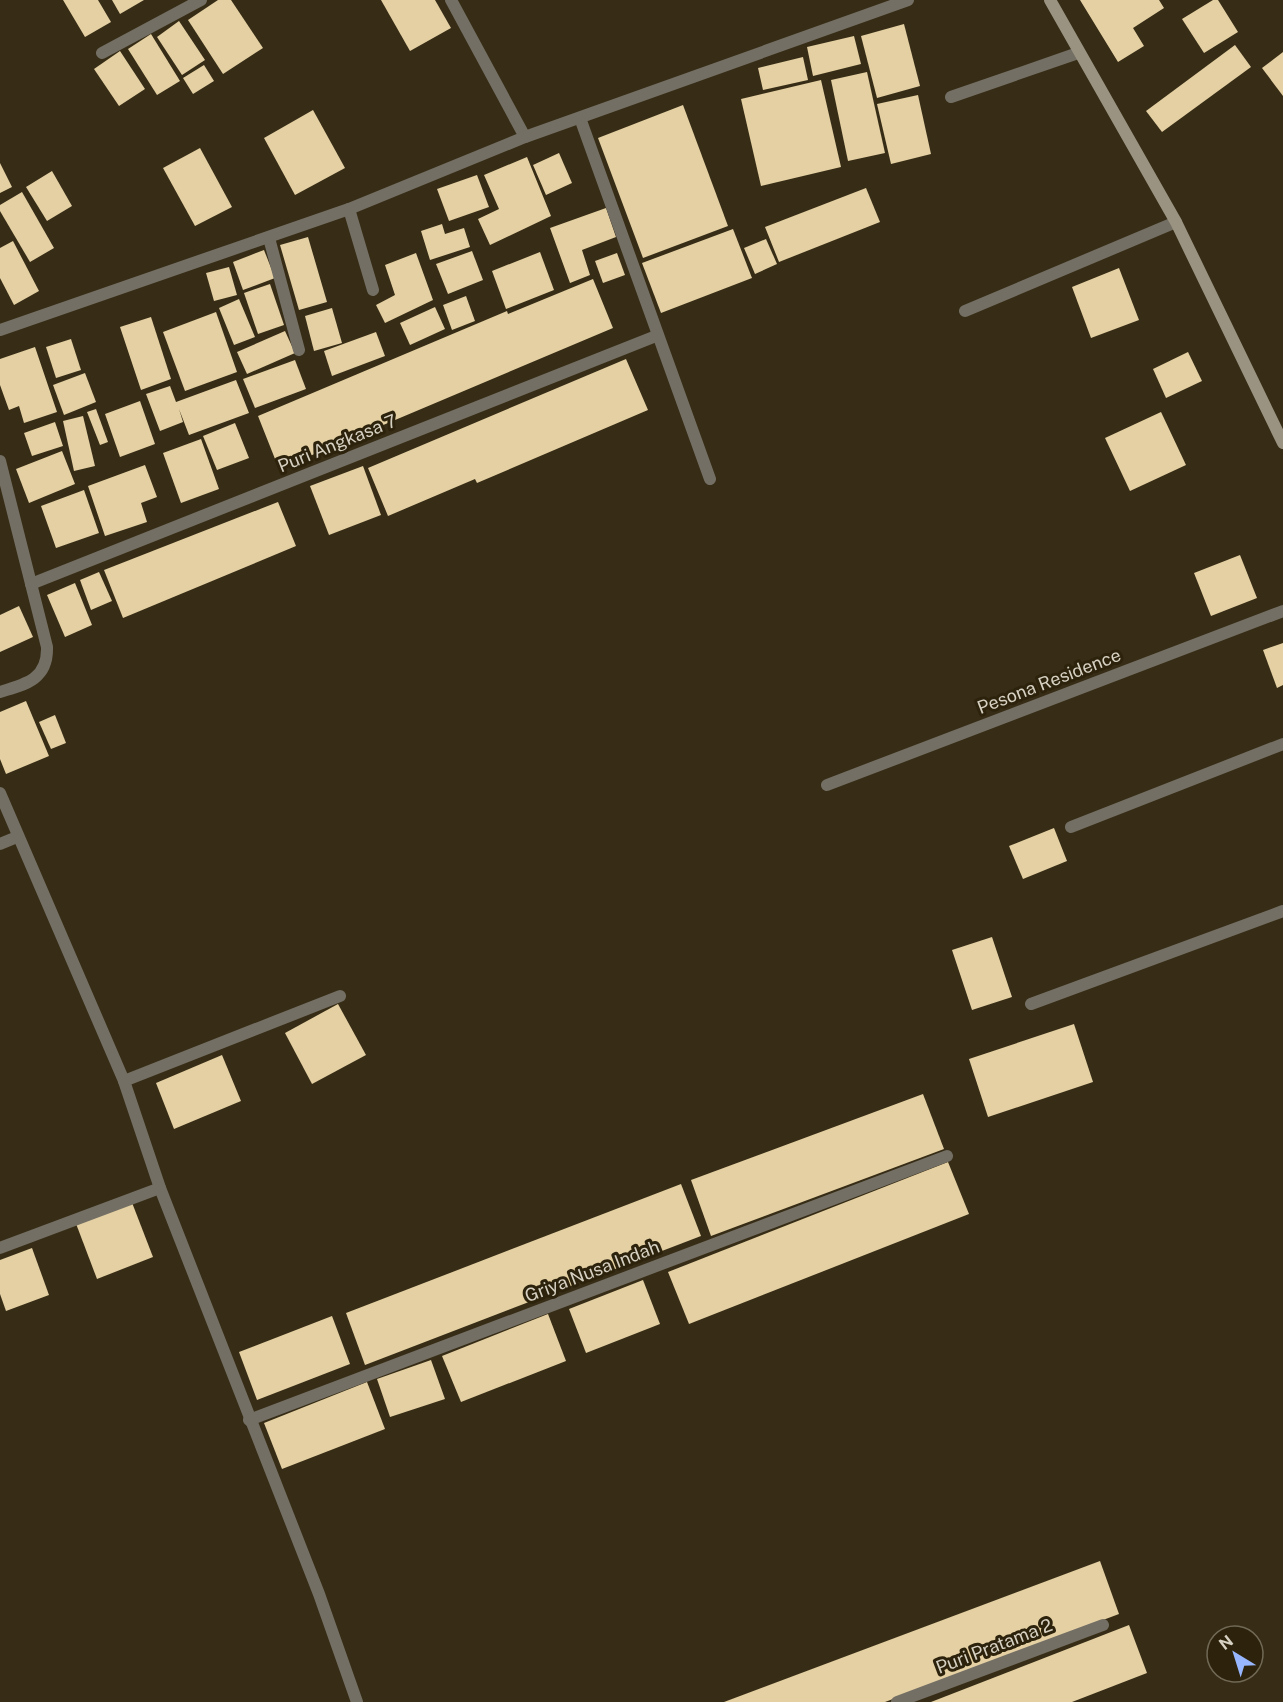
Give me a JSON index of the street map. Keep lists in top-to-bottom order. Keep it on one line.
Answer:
{"streets":{"street":["Puri Angkasa 7","Pesona Residence","Griya Nusa Indah","Puri Pratama 2"]},"north":"top left"}
